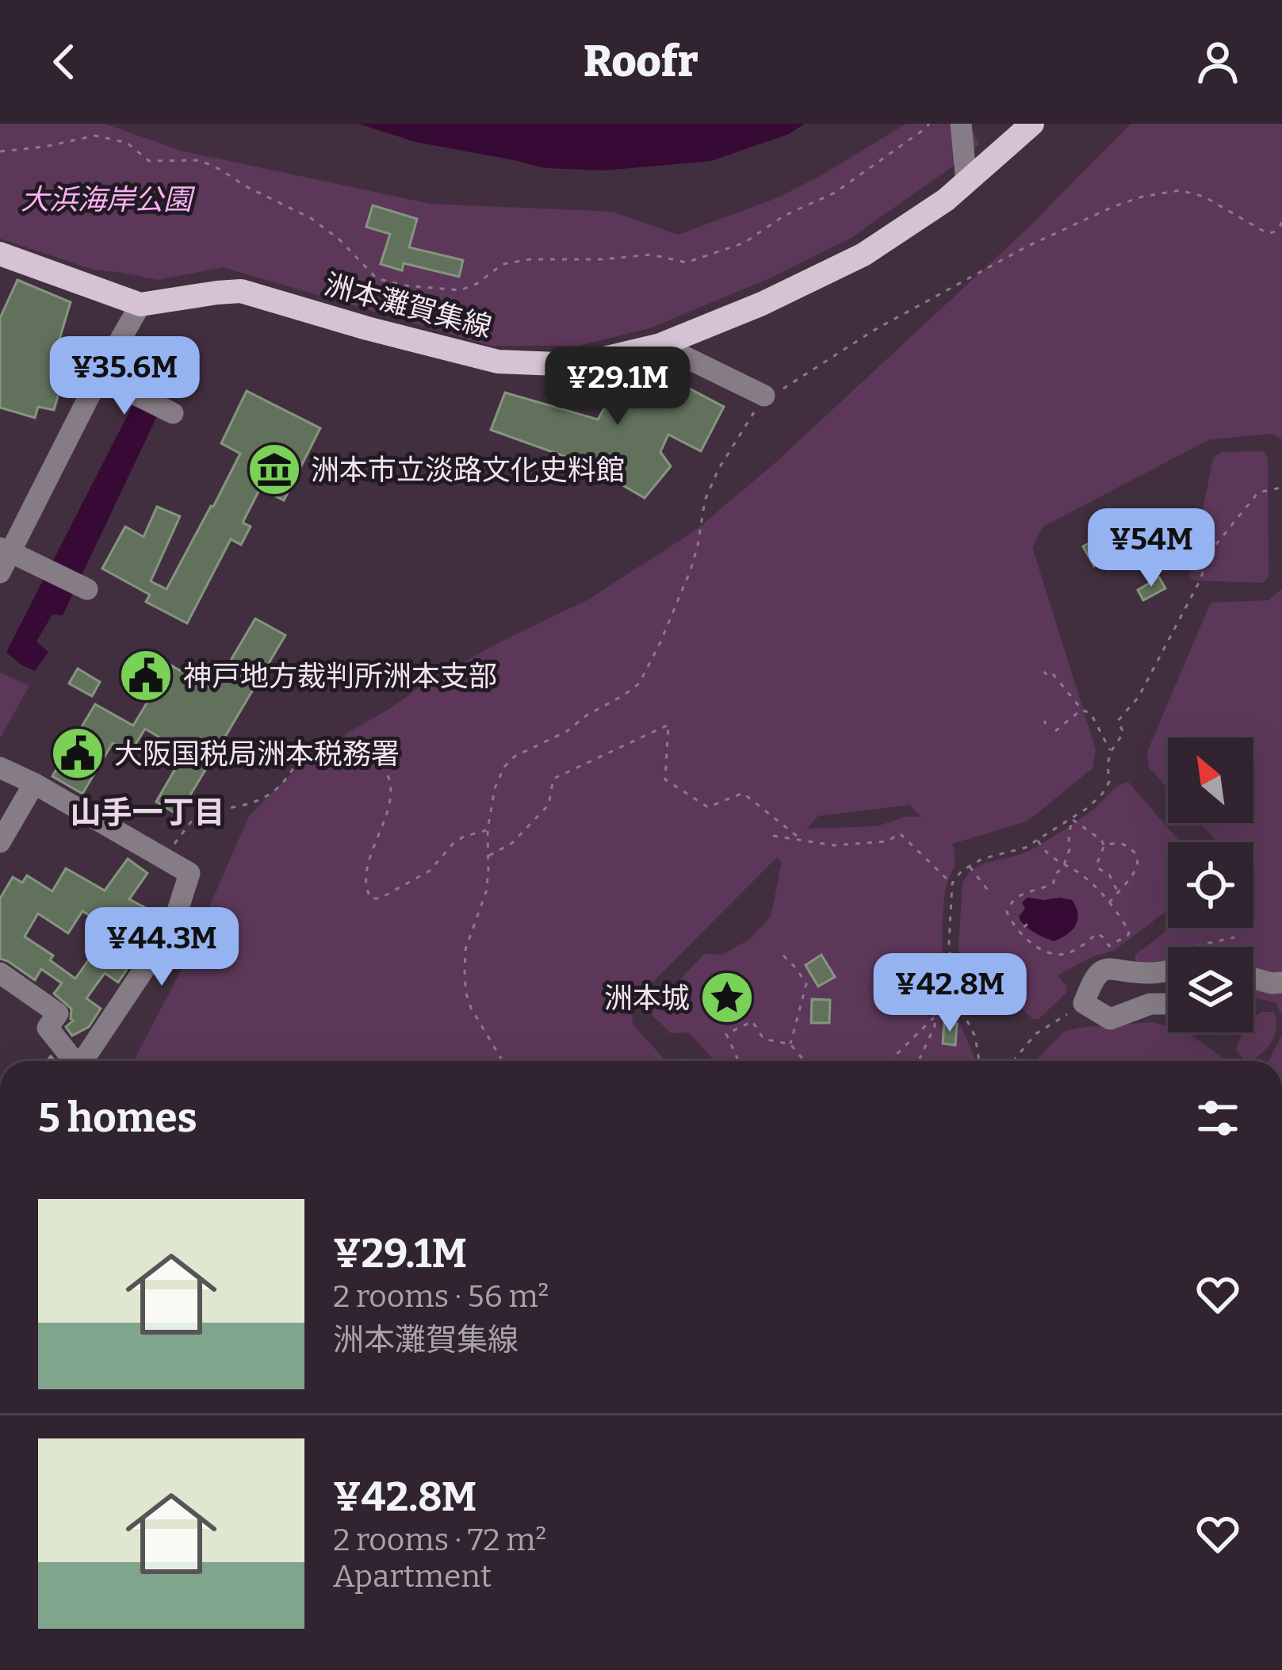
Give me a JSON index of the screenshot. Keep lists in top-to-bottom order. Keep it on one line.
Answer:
{"streets":{"main road":["洲本灘賀集線"]},"districts":["山手一丁目"],"parks":["大浜海岸公園"],"places":{"museum":["洲本市立淡路文化史料館"],"public building":["神戸地方裁判所洲本支部","大阪国税局洲本税務署"],"place":["洲本城"]},"north":"top left","page":{"header":"Roofr","price":["¥35.6M","¥29.1M","¥54M","¥44.3M","¥42.8M"],"heading":"5 homes","list":[{"name":"¥29.1M","note":"2 rooms · 56 m² · 洲本灘賀集線"},{"name":"¥42.8M","note":"2 rooms · 72 m² · Apartment"}]}}
